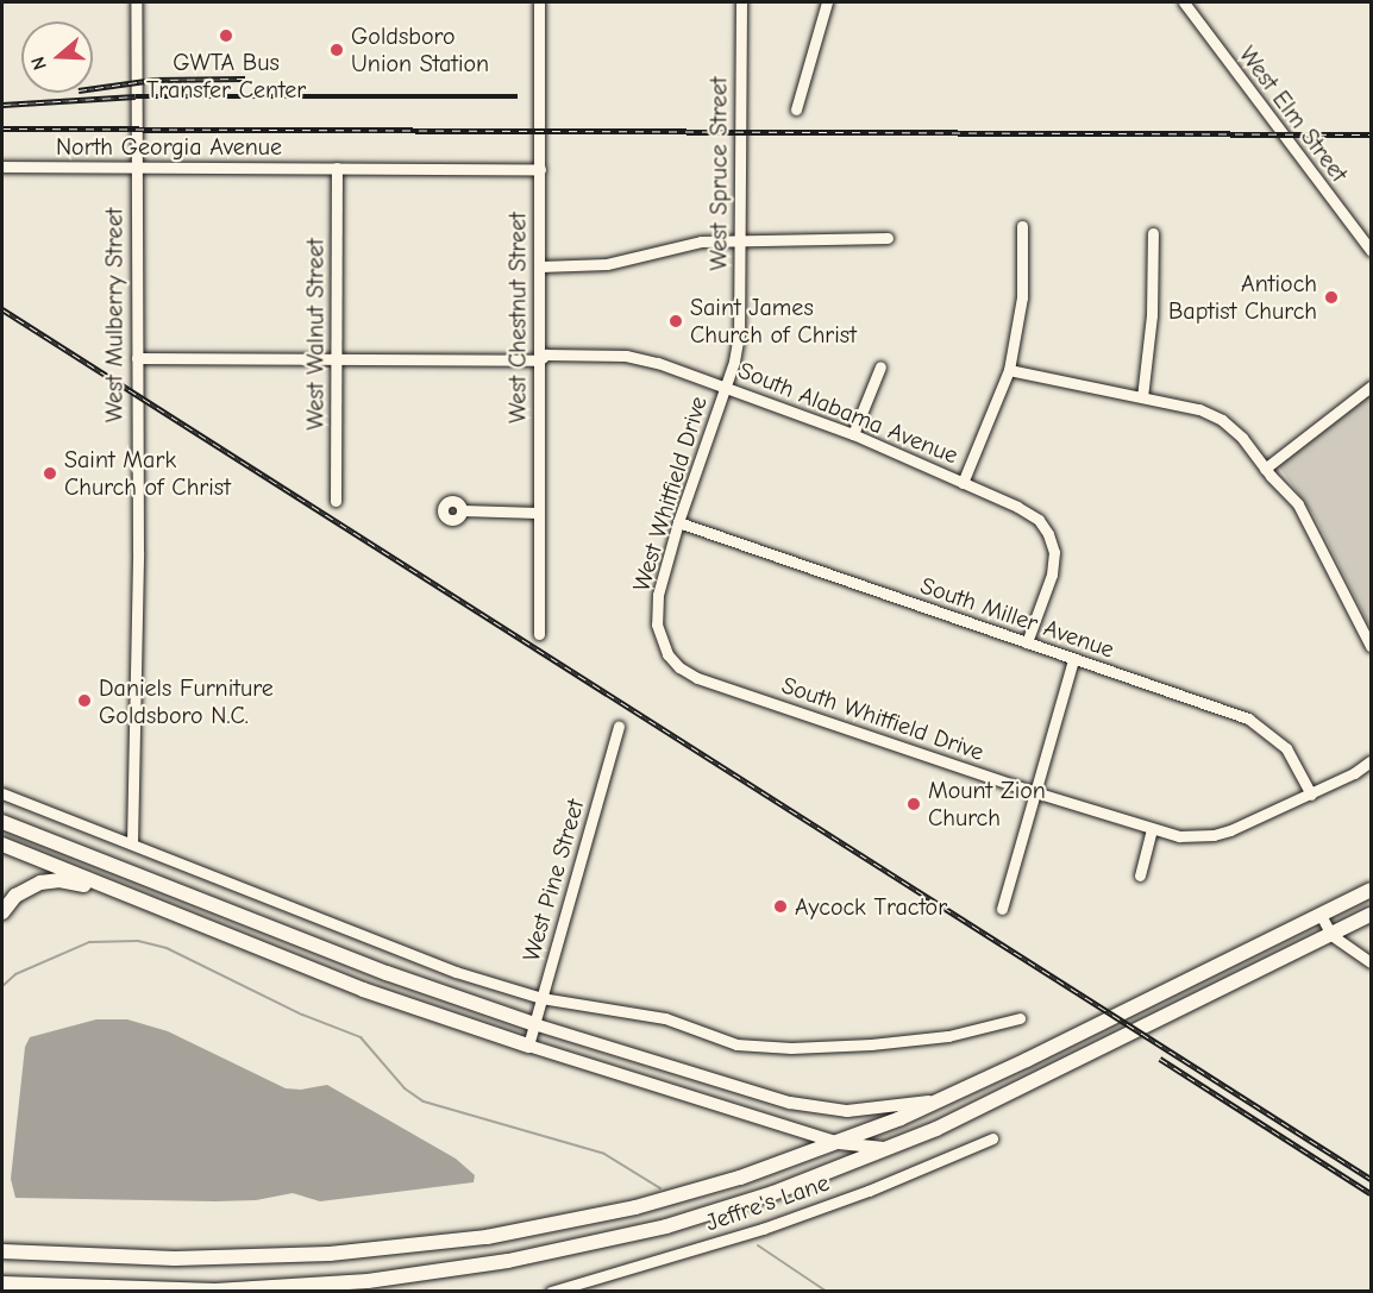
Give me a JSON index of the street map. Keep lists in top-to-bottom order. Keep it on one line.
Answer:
{"streets":{"street":["West Elm Street","North Georgia Avenue","West Spruce Street","West Mulberry Street","West Chestnut Street","West Walnut Street","South Alabama Avenue","West Whitfield Drive","South Miller Avenue","South Whitfield Drive","West Pine Street","Jeffre's Lane"]},"crossings":[["North Georgia Avenue","West Mulberry Street"],["North Georgia Avenue","West Chestnut Street"],["North Georgia Avenue","West Walnut Street"],["West Spruce Street","South Alabama Avenue"],["West Spruce Street","West Whitfield Drive"],["West Mulberry Street","South Alabama Avenue"],["West Chestnut Street","South Alabama Avenue"],["West Walnut Street","South Alabama Avenue"],["South Alabama Avenue","West Whitfield Drive"],["South Alabama Avenue","South Miller Avenue"],["West Whitfield Drive","South Miller Avenue"],["West Whitfield Drive","South Whitfield Drive"],["South Miller Avenue","South Whitfield Drive"]],"places":["GWTA Bus Transfer Center","Goldsboro Union Station","Antioch Baptist Church","Saint James Church of Christ","Saint Mark Church of Christ","Daniels Furniture Goldsboro N.C.","Mount Zion Church","Aycock Tractor"],"north":"left"}
